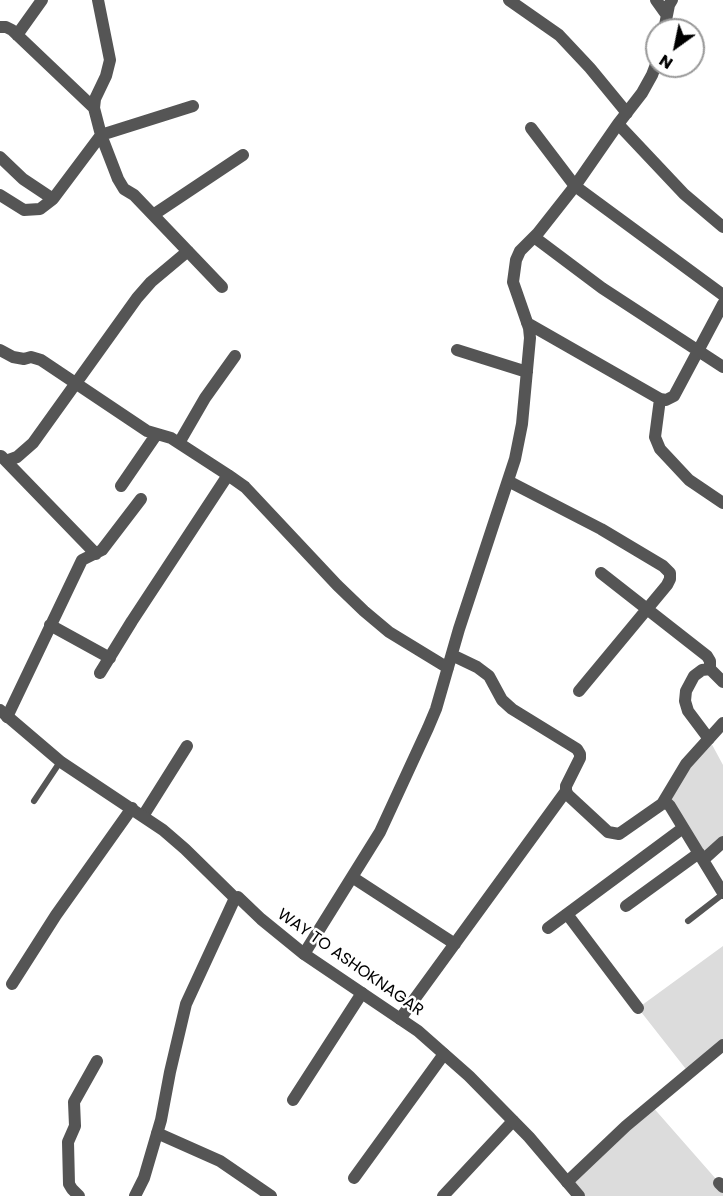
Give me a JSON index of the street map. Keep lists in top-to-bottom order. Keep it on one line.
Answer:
{"streets":{"street":["WAY TO ASHOKNAGAR"]},"north":"bottom left"}
